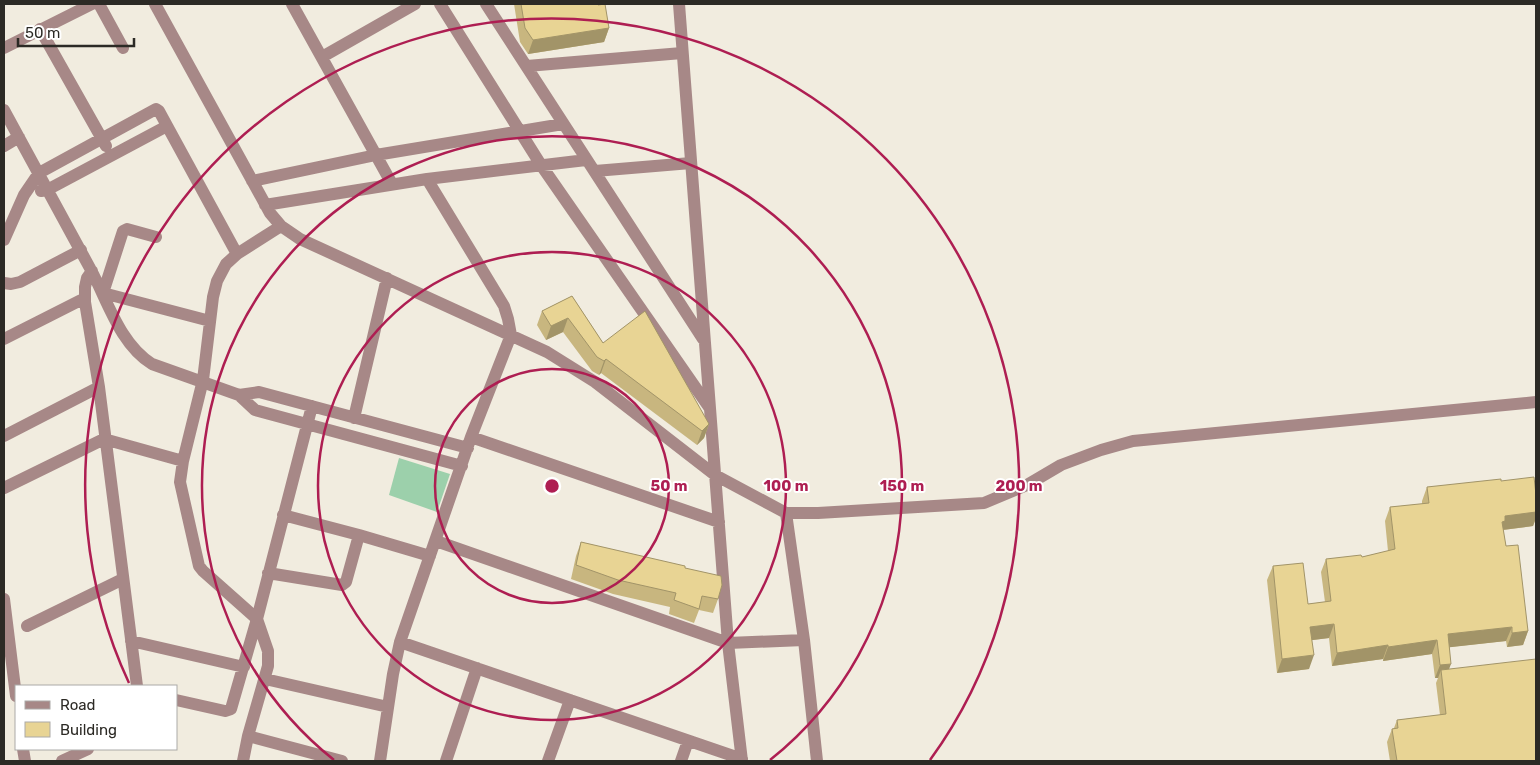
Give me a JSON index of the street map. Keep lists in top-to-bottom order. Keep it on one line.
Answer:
{"legend":["Road","Building"],"scale_bar":"50 m","rings":["50 m","100 m","150 m","200 m"]}
